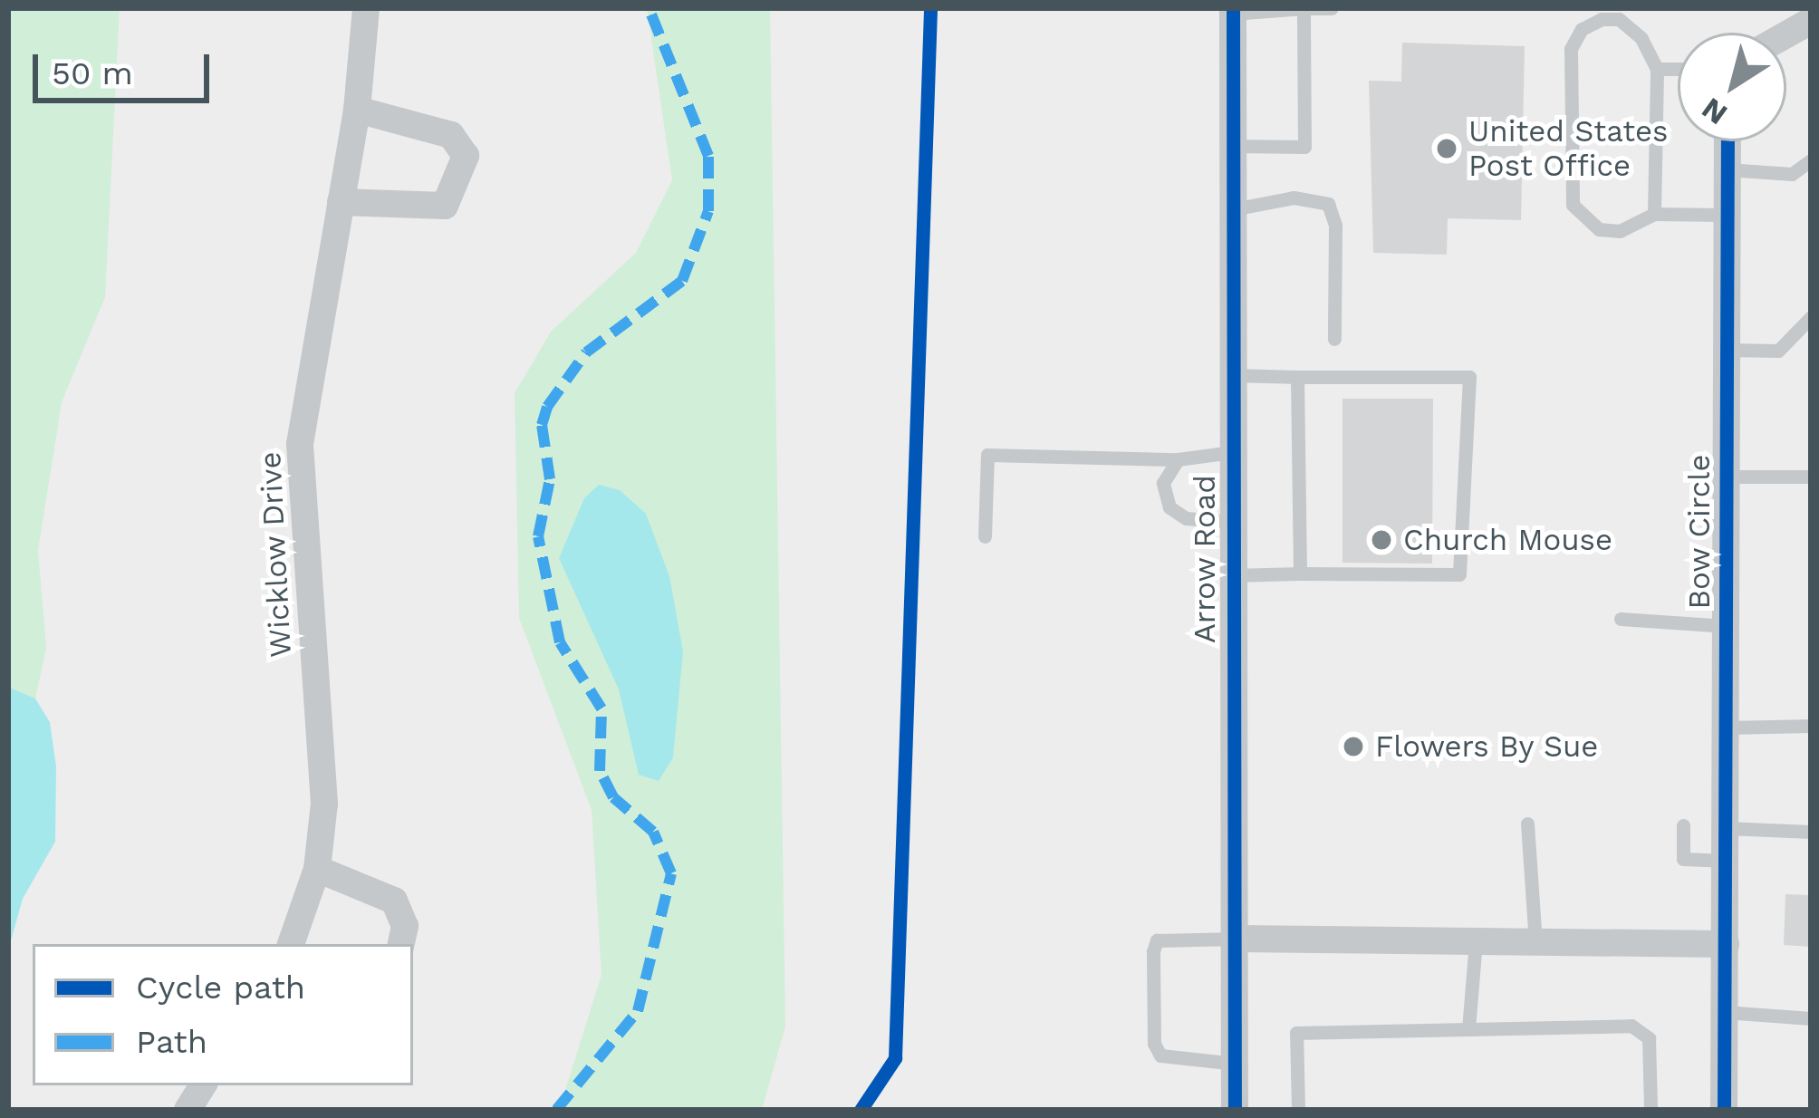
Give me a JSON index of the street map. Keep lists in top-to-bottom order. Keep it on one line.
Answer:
{"streets":{"street":["Bow Circle","Wicklow Drive","Arrow Road"]},"places":["United States Post Office","Church Mouse","Flowers By Sue"],"legend":["Cycle path","Path"],"scale_bar":"50 m","north":"bottom left"}
